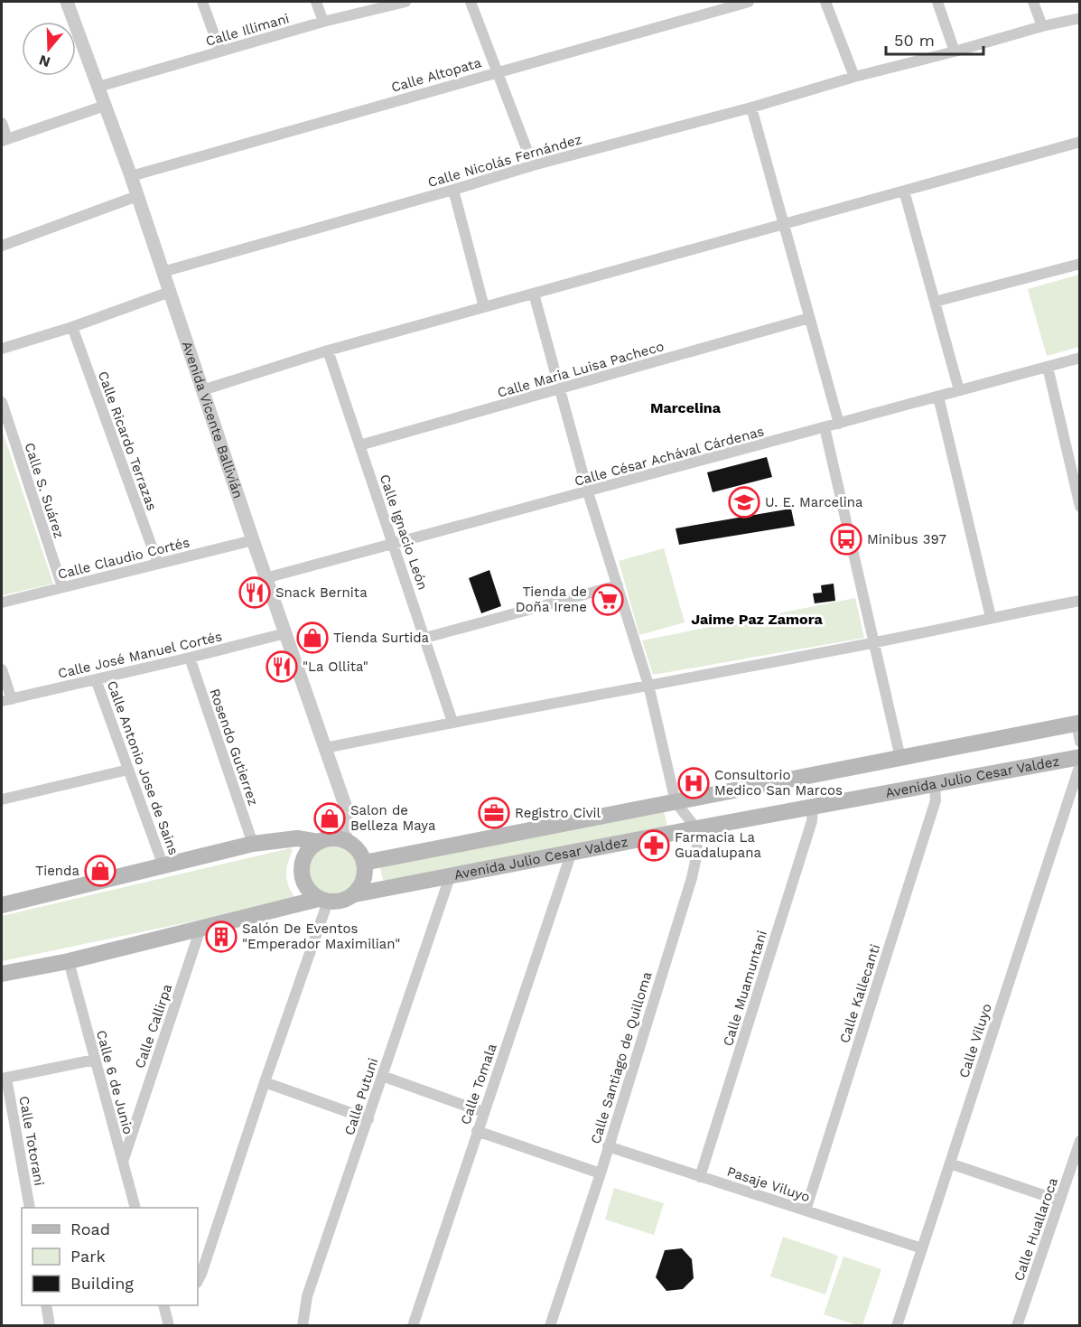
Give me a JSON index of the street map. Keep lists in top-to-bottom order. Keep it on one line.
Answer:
{"streets":{"main road":["Avenida Julio Cesar Valdez"],"street":["Calle Illimani","Calle Altopata","Calle Nicolás Fernández","Calle Maria Luisa Pacheco","Avenida Vicente Ballivián","Calle Ricardo Terrazas","Calle César Achával Cárdenas","Calle S. Suárez","Calle Ignacio León","Calle Claudio Cortés","Calle José Manuel Cortés","Rosendo Gutierrez","Calle Antonio Jose de Sains","Calle Muamuntani","Calle Kallecanti","Calle Callirpa","Calle Viluyo","Calle Santiago de Quilloma","Calle 6 de Junio","Calle Tomala","Calle Putuni","Calle Totorani","Pasaje Viluyo","Calle Huallaroca"]},"crossings":[["Calle Illimani","Avenida Vicente Ballivián"],["Calle Altopata","Avenida Vicente Ballivián"],["Calle Nicolás Fernández","Avenida Vicente Ballivián"],["Calle Maria Luisa Pacheco","Calle Ignacio León"],["Avenida Vicente Ballivián","Calle César Achával Cárdenas"],["Avenida Vicente Ballivián","Calle Claudio Cortés"],["Avenida Vicente Ballivián","Calle José Manuel Cortés"],["Avenida Vicente Ballivián","Avenida Julio Cesar Valdez"],["Calle Ricardo Terrazas","Calle Claudio Cortés"],["Calle César Achával Cárdenas","Calle Ignacio León"],["Calle S. Suárez","Calle Claudio Cortés"],["Calle José Manuel Cortés","Rosendo Gutierrez"],["Calle José Manuel Cortés","Calle Antonio Jose de Sains"],["Avenida Julio Cesar Valdez","Calle Muamuntani"],["Avenida Julio Cesar Valdez","Calle Kallecanti"],["Avenida Julio Cesar Valdez","Calle Santiago de Quilloma"],["Avenida Julio Cesar Valdez","Calle Tomala"],["Avenida Julio Cesar Valdez","Calle Putuni"],["Calle Muamuntani","Pasaje Viluyo"],["Calle Kallecanti","Pasaje Viluyo"],["Calle Callirpa","Calle 6 de Junio"],["Calle Viluyo","Pasaje Viluyo"],["Calle Santiago de Quilloma","Pasaje Viluyo"]],"districts":["Marcelina","Jaime Paz Zamora"],"places":{"school or university":["U. E. Marcelina"],"bus stop":["Minibus 397"],"restaurant":["Snack Bernita","\"La Ollita\""],"supermarket":["Tienda de Doña Irene"],"shop":["Tienda Surtida","Salon de Belleza Maya","Tienda"],"hospital":["Consultorio Medico San Marcos"],"office":["Registro Civil"],"pharmacy":["Farmacia La Guadalupana"],"building":["Salón De Eventos \"Emperador Maximilian\""]},"legend":["Road","Park","Building"],"scale_bar":"50 m","north":"bottom"}
